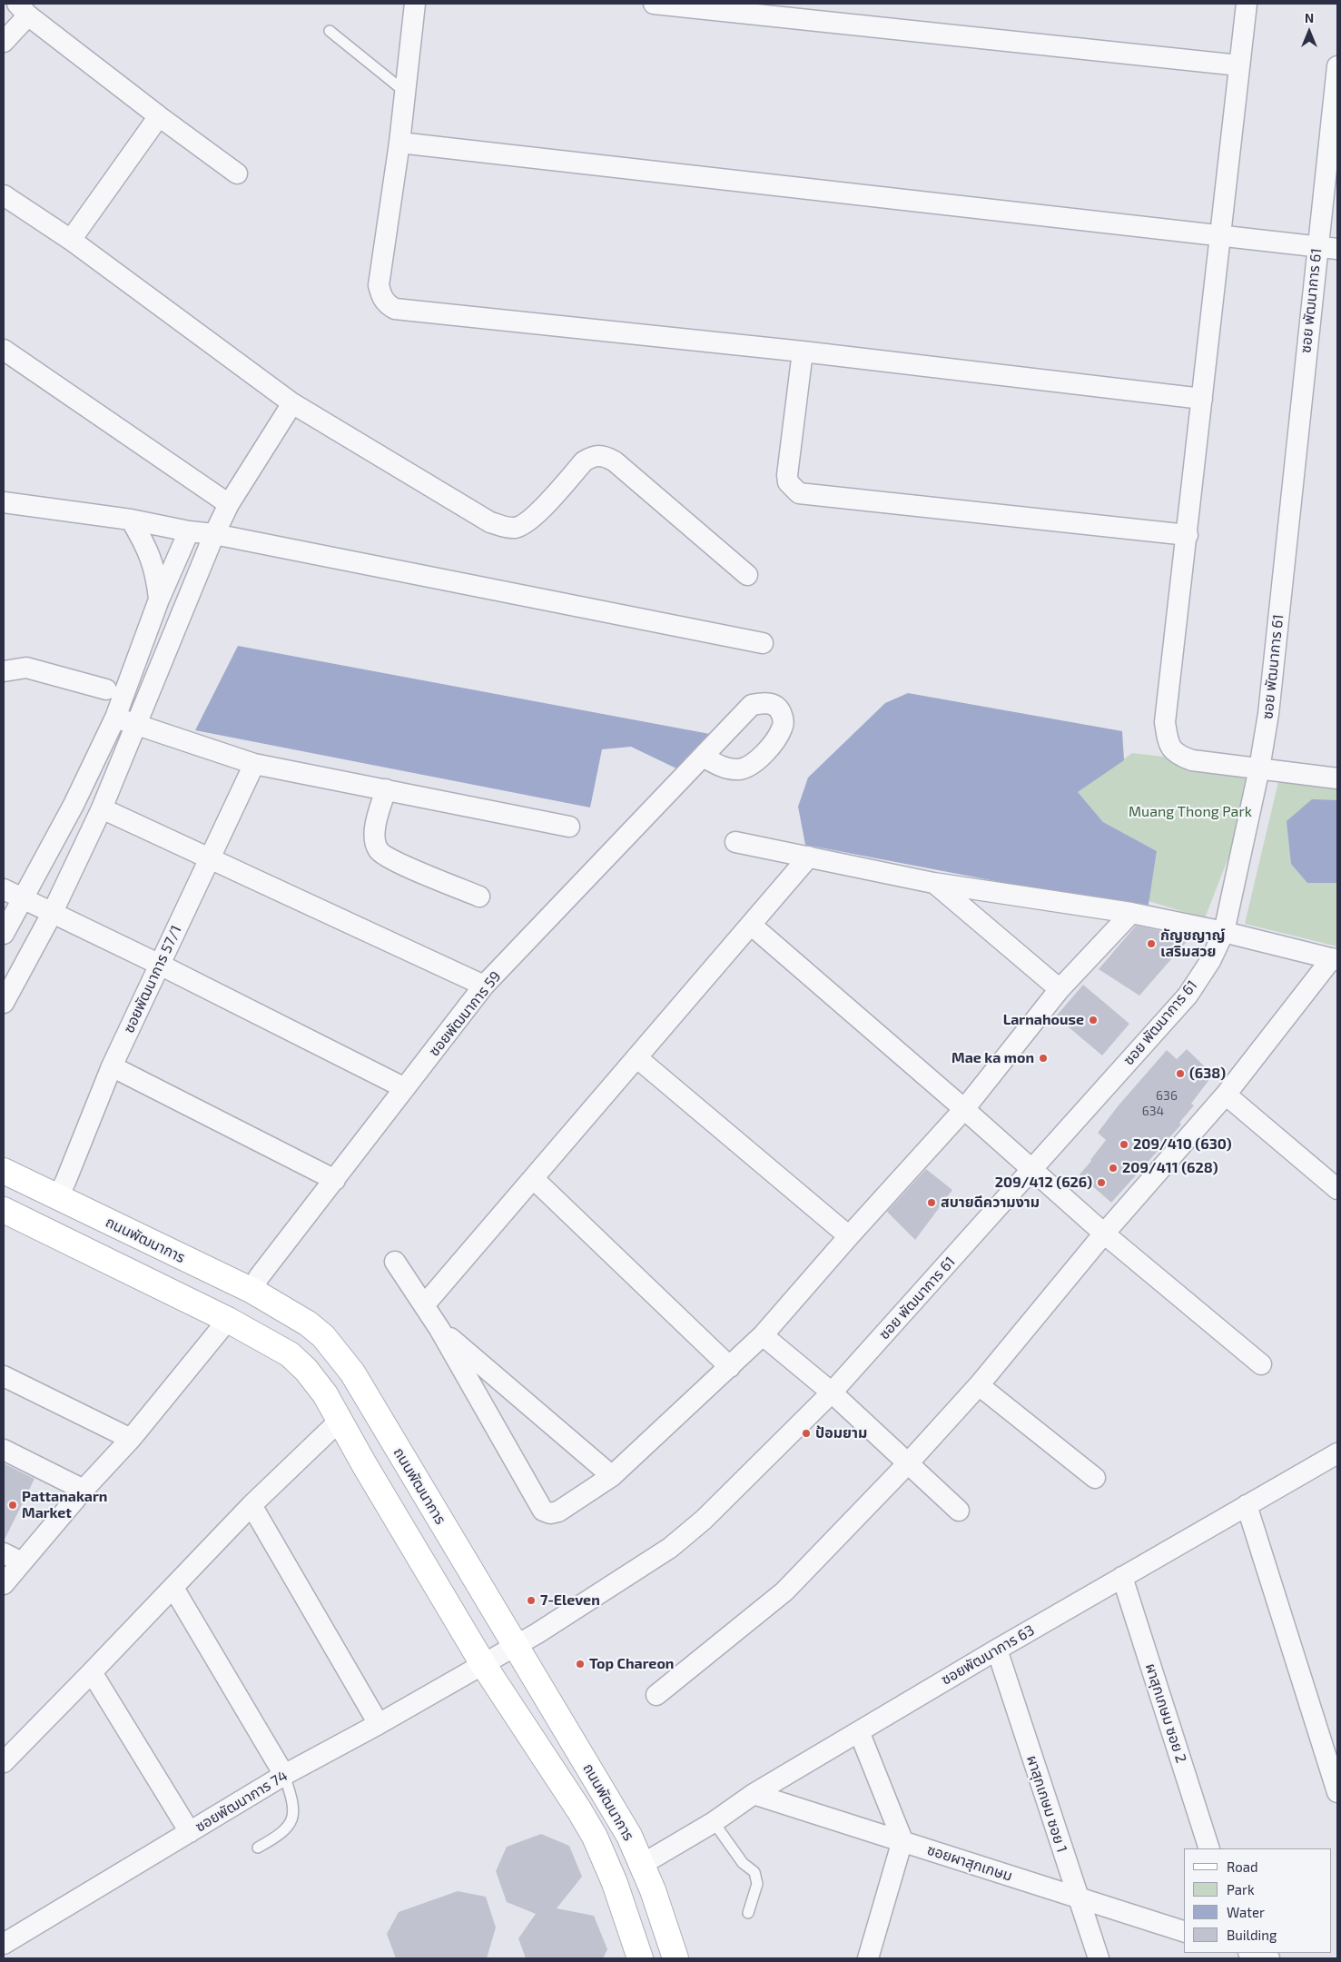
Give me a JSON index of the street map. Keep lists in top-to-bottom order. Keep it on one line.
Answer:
{"streets":{"main road":["ถนนพัฒนาการ"],"street":["ซอย พัฒนาการ 61","ซอยพัฒนาการ 57/1","ซอยพัฒนาการ 59","ซอยพัฒนาการ 63","ผาสุกเกษม ซอย 2","ซอยพัฒนาการ 74","ผาสุกเกษม ซอย 1","ซอยผาสุกเกษม"]},"crossings":[["ซอย พัฒนาการ 61","ถนนพัฒนาการ"],["ซอย พัฒนาการ 61","ซอยพัฒนาการ 74"],["ซอยพัฒนาการ 57/1","ถนนพัฒนาการ"],["ซอยพัฒนาการ 59","ถนนพัฒนาการ"],["ถนนพัฒนาการ","ซอยพัฒนาการ 63"],["ถนนพัฒนาการ","ซอยพัฒนาการ 74"],["ซอยพัฒนาการ 63","ผาสุกเกษม ซอย 2"],["ซอยพัฒนาการ 63","ผาสุกเกษม ซอย 1"],["ซอยพัฒนาการ 63","ซอยผาสุกเกษม"],["ผาสุกเกษม ซอย 1","ซอยผาสุกเกษม"]],"parks":["Muang Thong Park"],"places":["กัญชญาญ์ เสริมสวย","Larnahouse","Mae ka mon","(638)","209/410 (630)","209/411 (628)","209/412 (626)","สบายดีความงาม","ป้อมยาม","Pattanakarn Market","7-Eleven","Top Chareon"],"house_numbers":["636","634"],"legend":["Road","Park","Water","Building"],"north":"top"}
